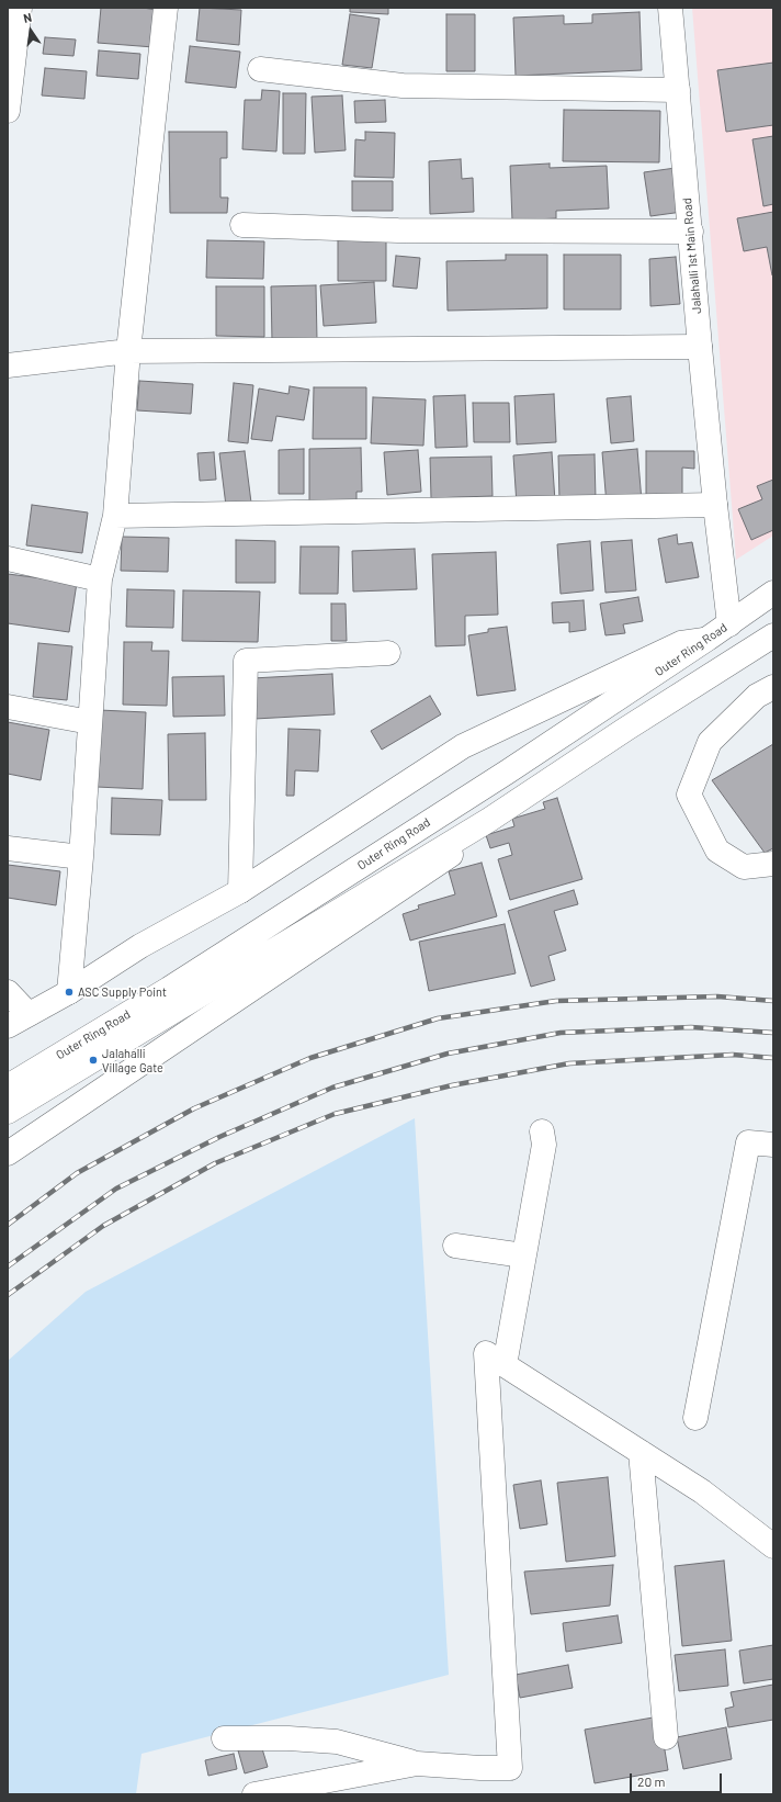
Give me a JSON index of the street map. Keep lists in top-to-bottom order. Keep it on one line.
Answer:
{"streets":{"main road":["Jalahalli 1st Main Road","Outer Ring Road"]},"crossings":[["Jalahalli 1st Main Road","Outer Ring Road"]],"places":["ASC Supply Point","Jalahalli Village Gate"],"scale_bar":"20 m","north":"top"}
